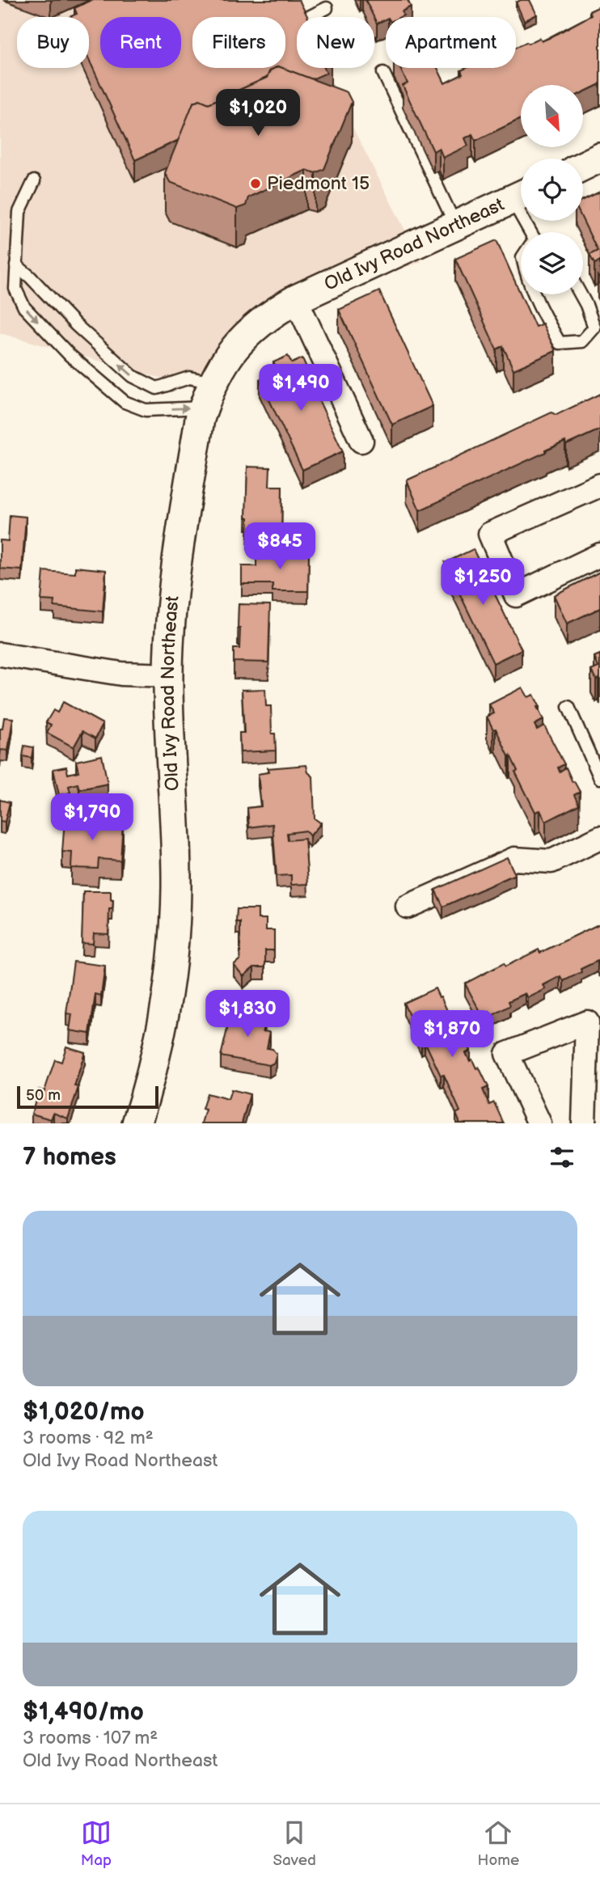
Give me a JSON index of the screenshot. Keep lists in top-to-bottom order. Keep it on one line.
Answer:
{"streets":{"street":["Old Ivy Road Northeast"]},"places":["Piedmont 15"],"scale_bar":"50 m","north":"bottom right","page":{"chip":["Buy","Rent","Filters","New","Apartment"],"price":["$1,020","$1,490","$845","$1,250","$1,790","$1,830","$1,870"],"scale":"50 m","heading":"7 homes","list":[{"name":"$1,020/mo","note":"3 rooms · 92 m² · Old Ivy Road Northeast"},{"name":"$1,490/mo","note":"3 rooms · 107 m² · Old Ivy Road Northeast"}],"tabs":["Map","Saved","Home"]}}
